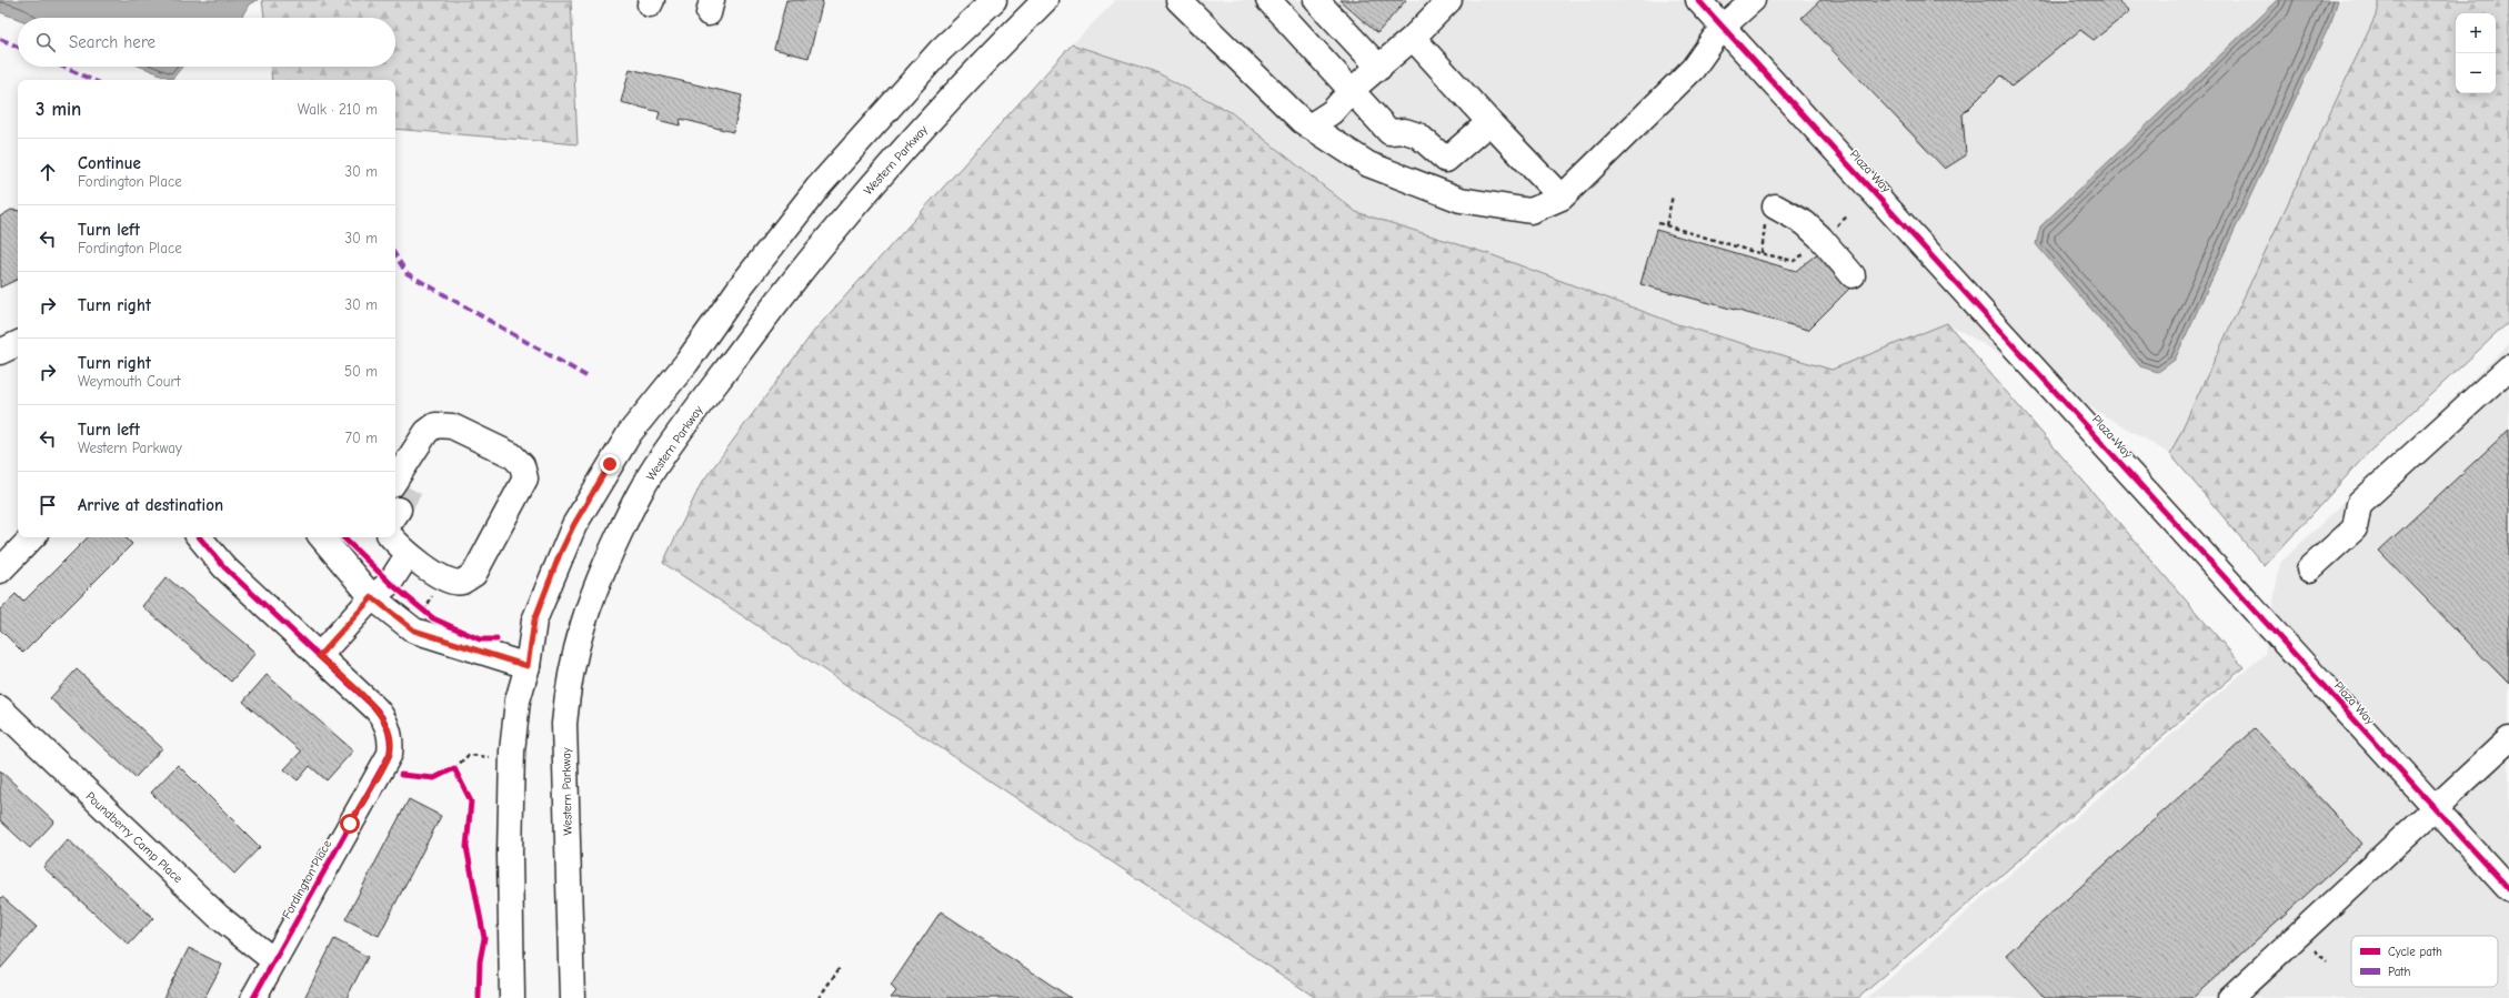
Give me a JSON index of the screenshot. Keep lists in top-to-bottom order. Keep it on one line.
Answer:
{"streets":{"street":["Western Parkway","Plaza Way","Poundberry Camp Place","Fordington Place"]},"crossings":[["Poundberry Camp Place","Fordington Place"]],"legend":["Cycle path","Path"],"page":{"map_buttons":["+","−"],"search":"Search here","heading":["3 min","Walk · 210 m"],"list":[["Continue","Fordington Place","30 m"],["Turn left","Fordington Place","30 m"],["Turn right","30 m"],["Turn right","Weymouth Court","50 m"],["Turn left","Western Parkway","70 m"],"Arrive at destination"]}}
